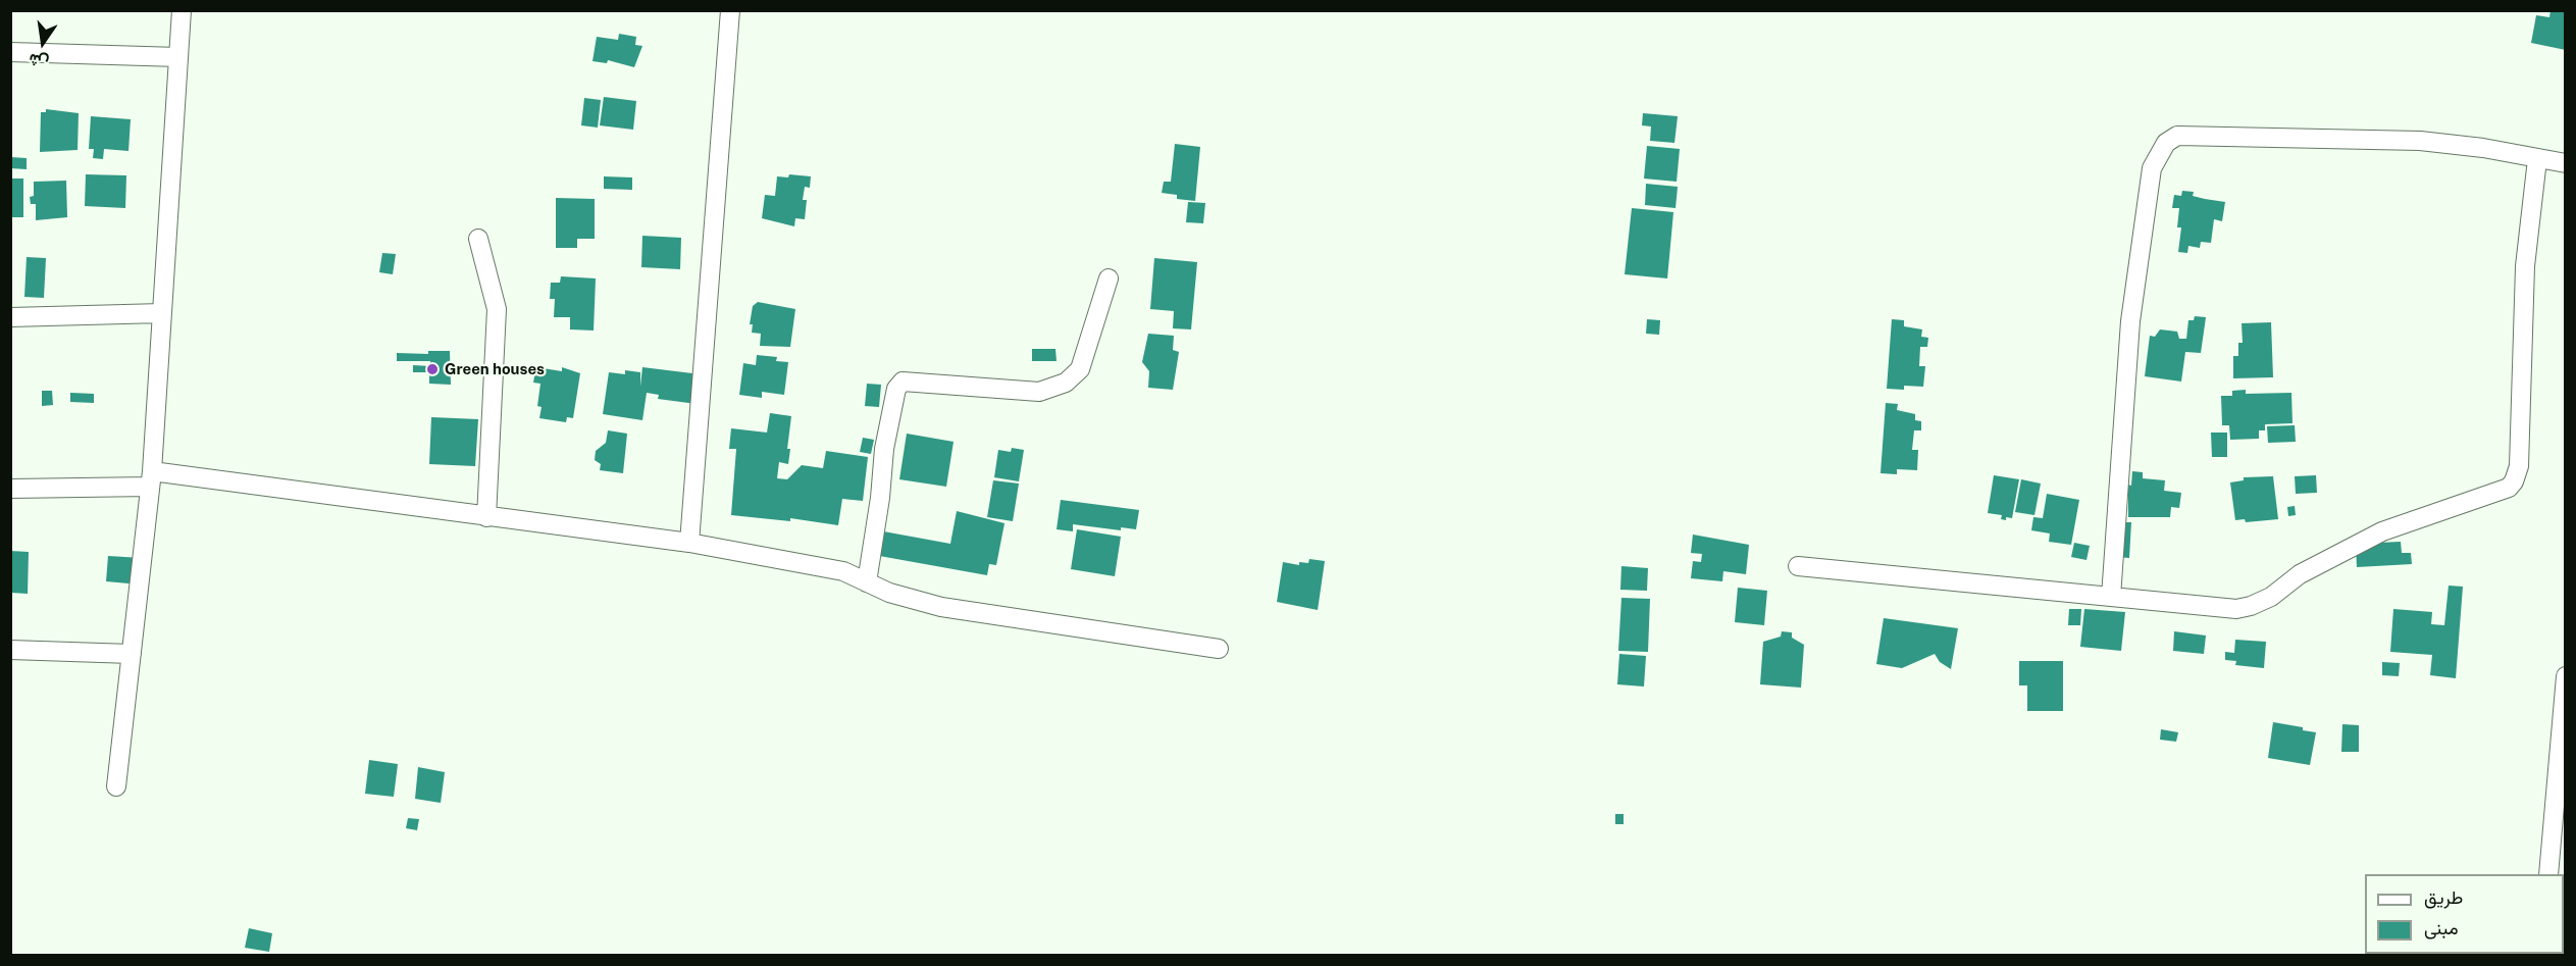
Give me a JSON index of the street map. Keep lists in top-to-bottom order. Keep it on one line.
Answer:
{"places":["Green houses"],"legend":["طريق","مبنى"],"north":"bottom"}
